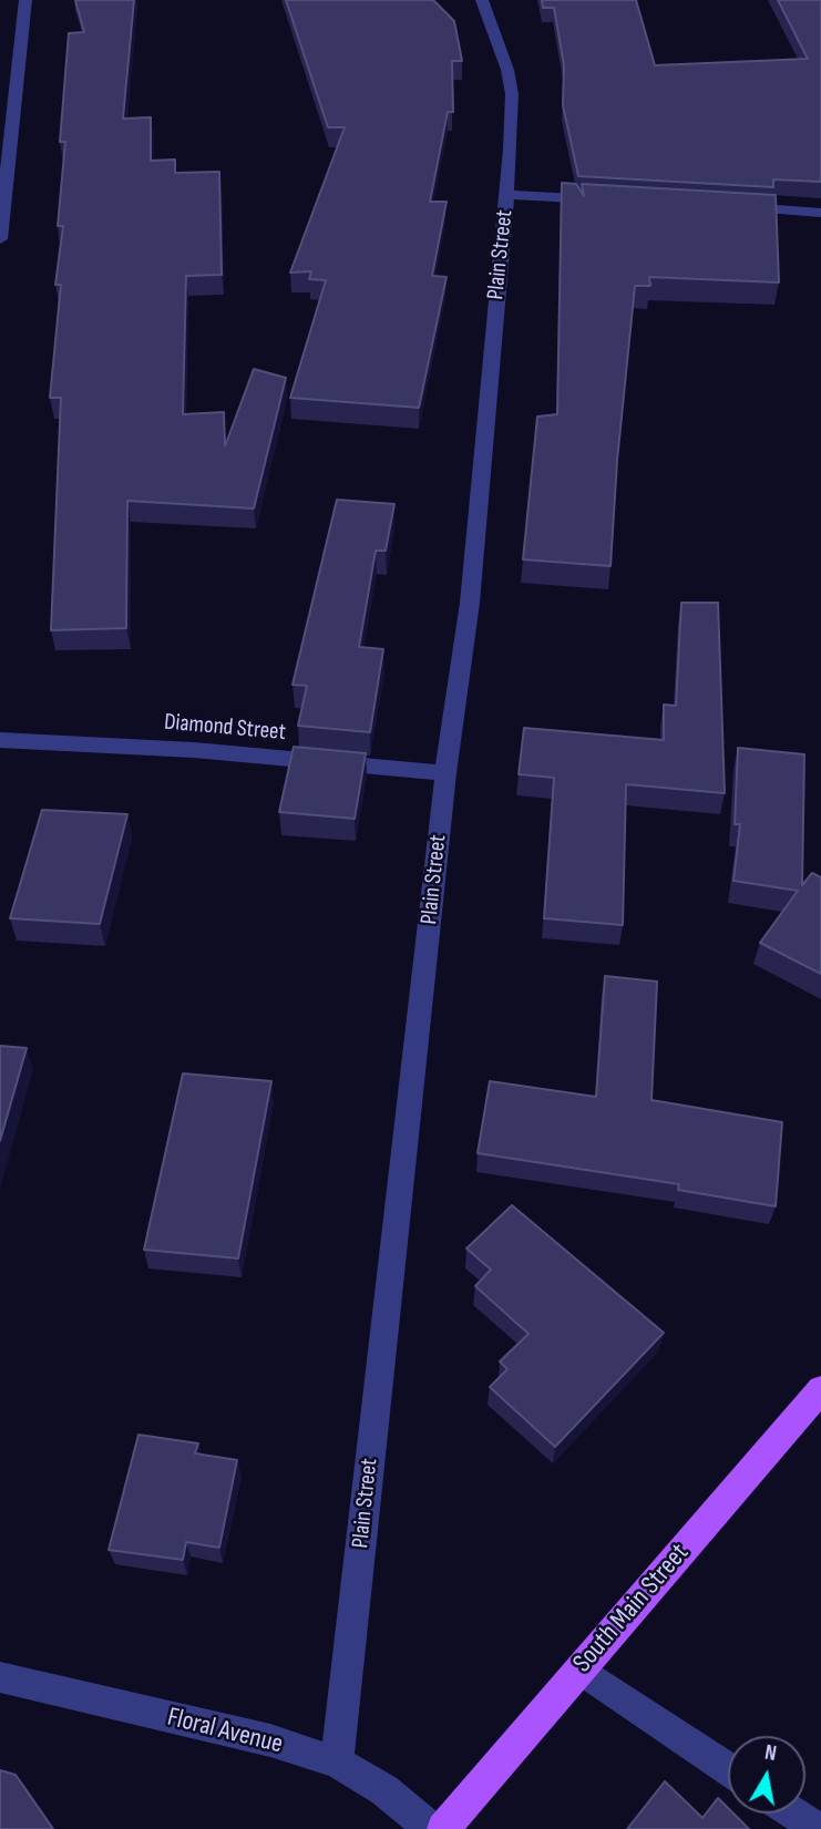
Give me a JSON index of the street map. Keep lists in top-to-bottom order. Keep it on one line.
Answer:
{"streets":{"main road":["South Main Street"],"street":["Plain Street","Diamond Street","Floral Avenue"]},"crossings":[["Plain Street","Diamond Street"],["Plain Street","Floral Avenue"]],"north":"top"}
